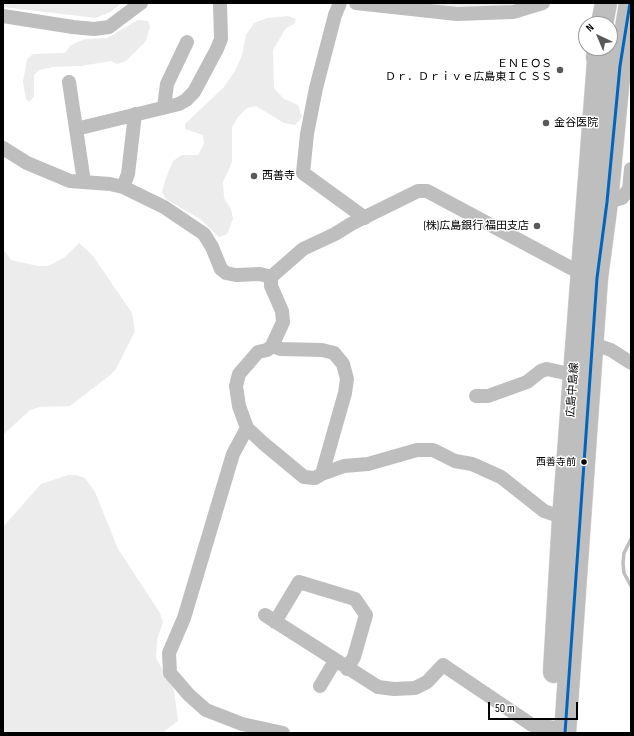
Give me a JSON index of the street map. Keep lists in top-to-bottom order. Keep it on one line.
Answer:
{"streets":{"main road":["広島中島線"]},"places":["ＥＮＥＯＳ Ｄｒ．Ｄｒｉｖｅ広島東ＩＣ ＳＳ","金谷医院","西善寺","(株)広島銀行 福田支店","西善寺前"],"scale_bar":"50 m","north":"top left"}
